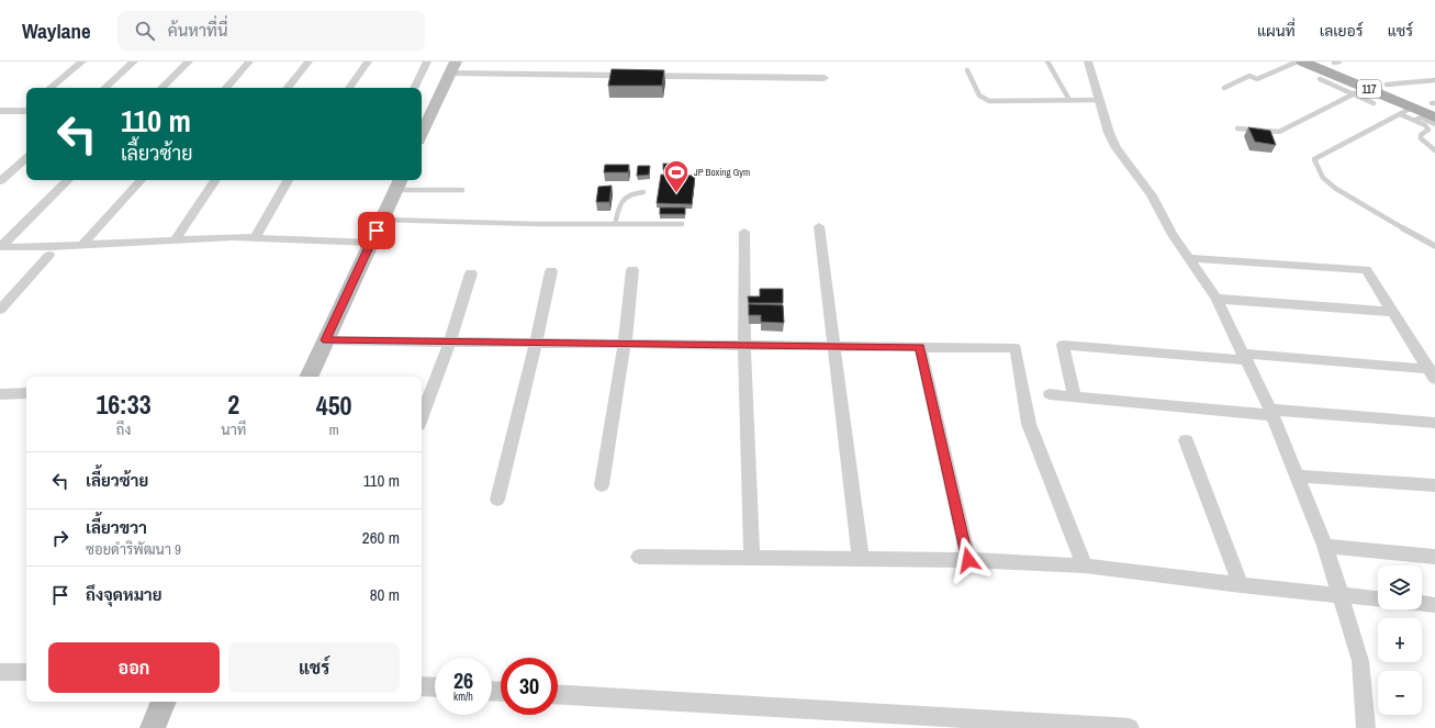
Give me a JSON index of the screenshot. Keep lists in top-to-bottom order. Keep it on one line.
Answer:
{"streets":{"main road":["117"]},"places":{"sports":["JP Boxing Gym"]},"page":{"header":"Waylane","search":"ค้นหาที่นี่","nav":["แผนที่","เลเยอร์","แชร์"],"turn":["110 m","เลี้ยวซ้าย"],"eta":["16:33","ถึง","2","นาที","450","m"],"list":[{"name":"เลี้ยวซ้าย","value":"110 m"},{"name":"เลี้ยวขวา","note":"ซอยดำริพัฒนา 9","value":"260 m"},{"name":"ถึงจุดหมาย","value":"80 m"}],"map_buttons":["+","−"],"buttons":["ออก","แชร์"],"speed":"26 km/h","limit":"30"}}
